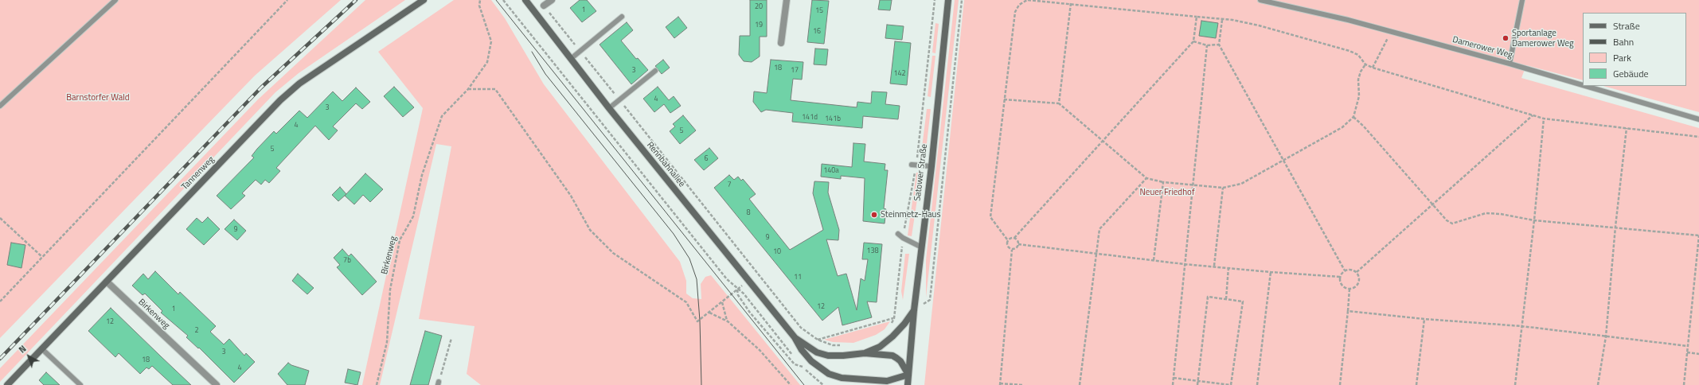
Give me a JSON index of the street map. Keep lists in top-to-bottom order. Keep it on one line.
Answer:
{"streets":{"main road":["Rennbahnallee","Satower Straße","Tannenweg"],"street":["Birkenweg"],"lane":["Damerower Weg"]},"crossings":[["Rennbahnallee","Satower Straße"],["Tannenweg","Birkenweg"]],"parks":["Barnstorfer Wald","Neuer Friedhof"],"places":["Sportanlage Damerower Weg","Steinmetz-Haus"],"house_numbers":["20","1","15","19","16","18","3","17","142","4","3","141d","141b","4","5","5","6","140a","7","8","9","9","138","10","7b","11","12","1","12","2","3","18","4"],"legend":["Straße","Bahn","Park","Gebäude"],"north":"top left"}
